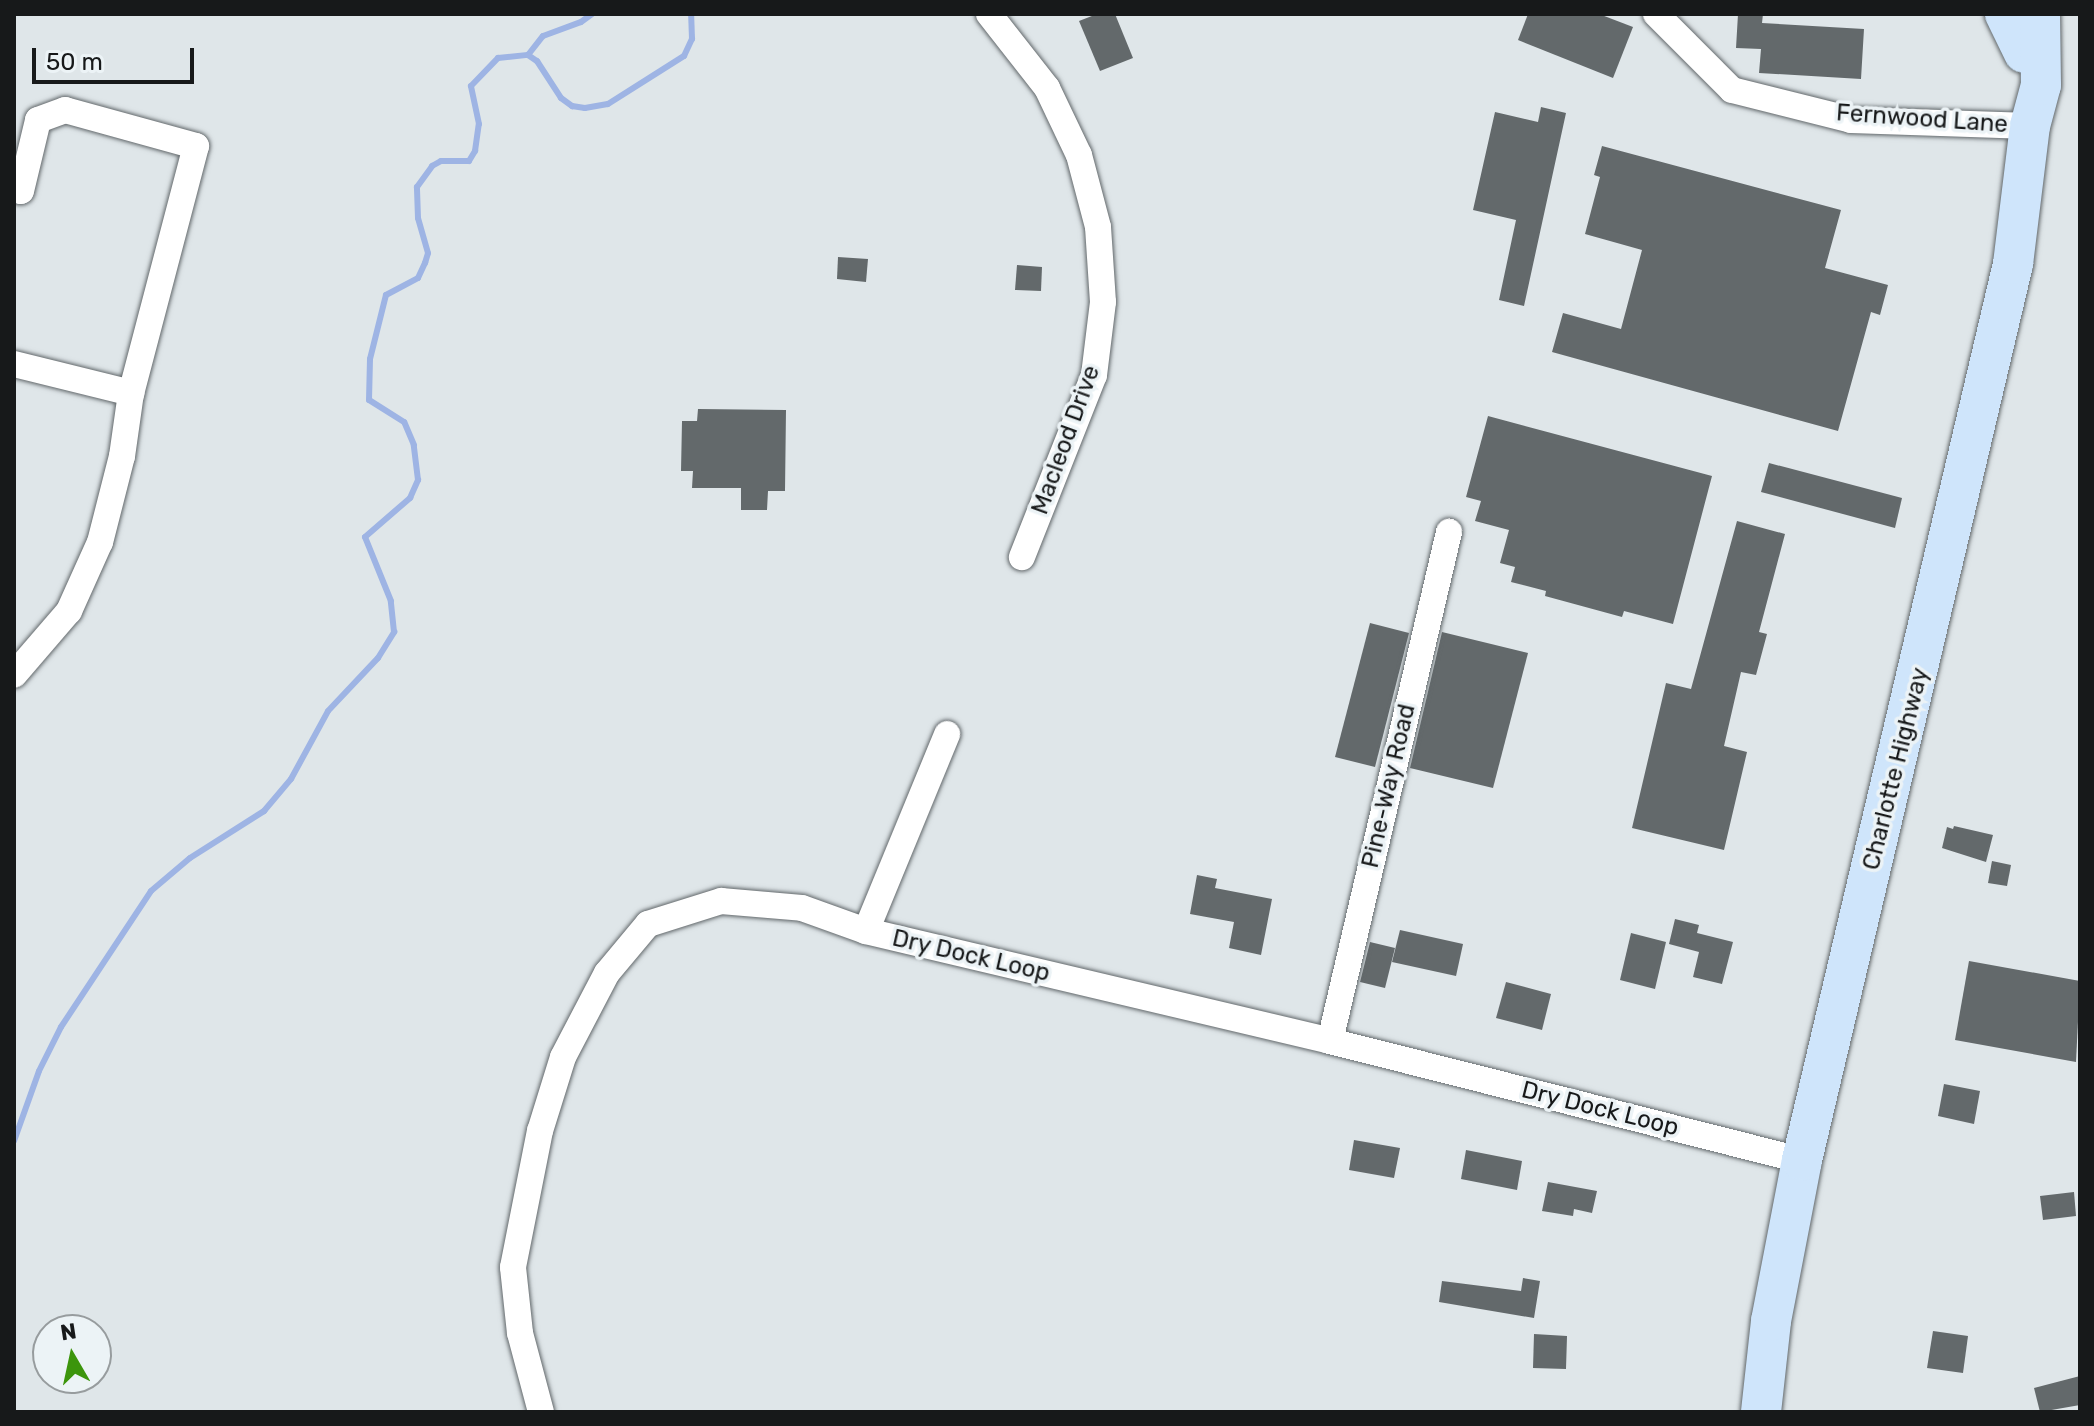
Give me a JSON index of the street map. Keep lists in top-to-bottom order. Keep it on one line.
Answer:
{"streets":{"main road":["Charlotte Highway"],"street":["Fernwood Lane","Macleod Drive","Pine-Way Road","Dry Dock Loop"]},"crossings":[["Fernwood Lane","Charlotte Highway"],["Charlotte Highway","Dry Dock Loop"],["Pine-Way Road","Dry Dock Loop"]],"scale_bar":"50 m","north":"top"}
